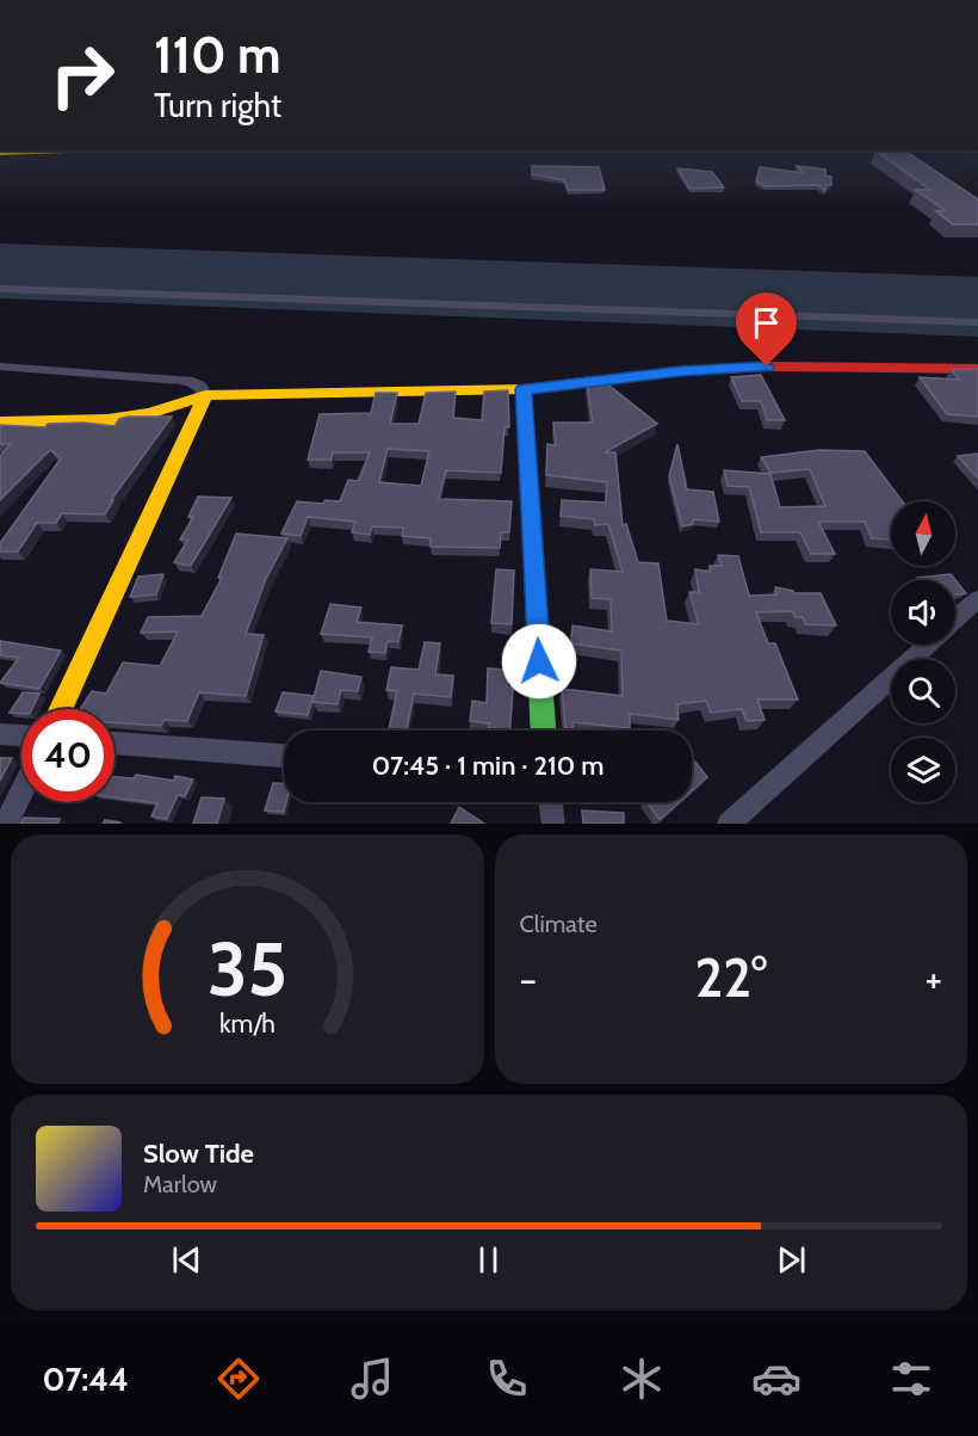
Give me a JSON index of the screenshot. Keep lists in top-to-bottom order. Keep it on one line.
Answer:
{"north":"top","page":{"turn":["110 m","Turn right"],"limit":"40","trip":"07:45 · 1 min · 210 m","tile":"Climate","heat":["−","22°","+"],"song":["Slow Tide","Marlow"],"tabs":"07:44","gauge":["35","km/h"]}}
